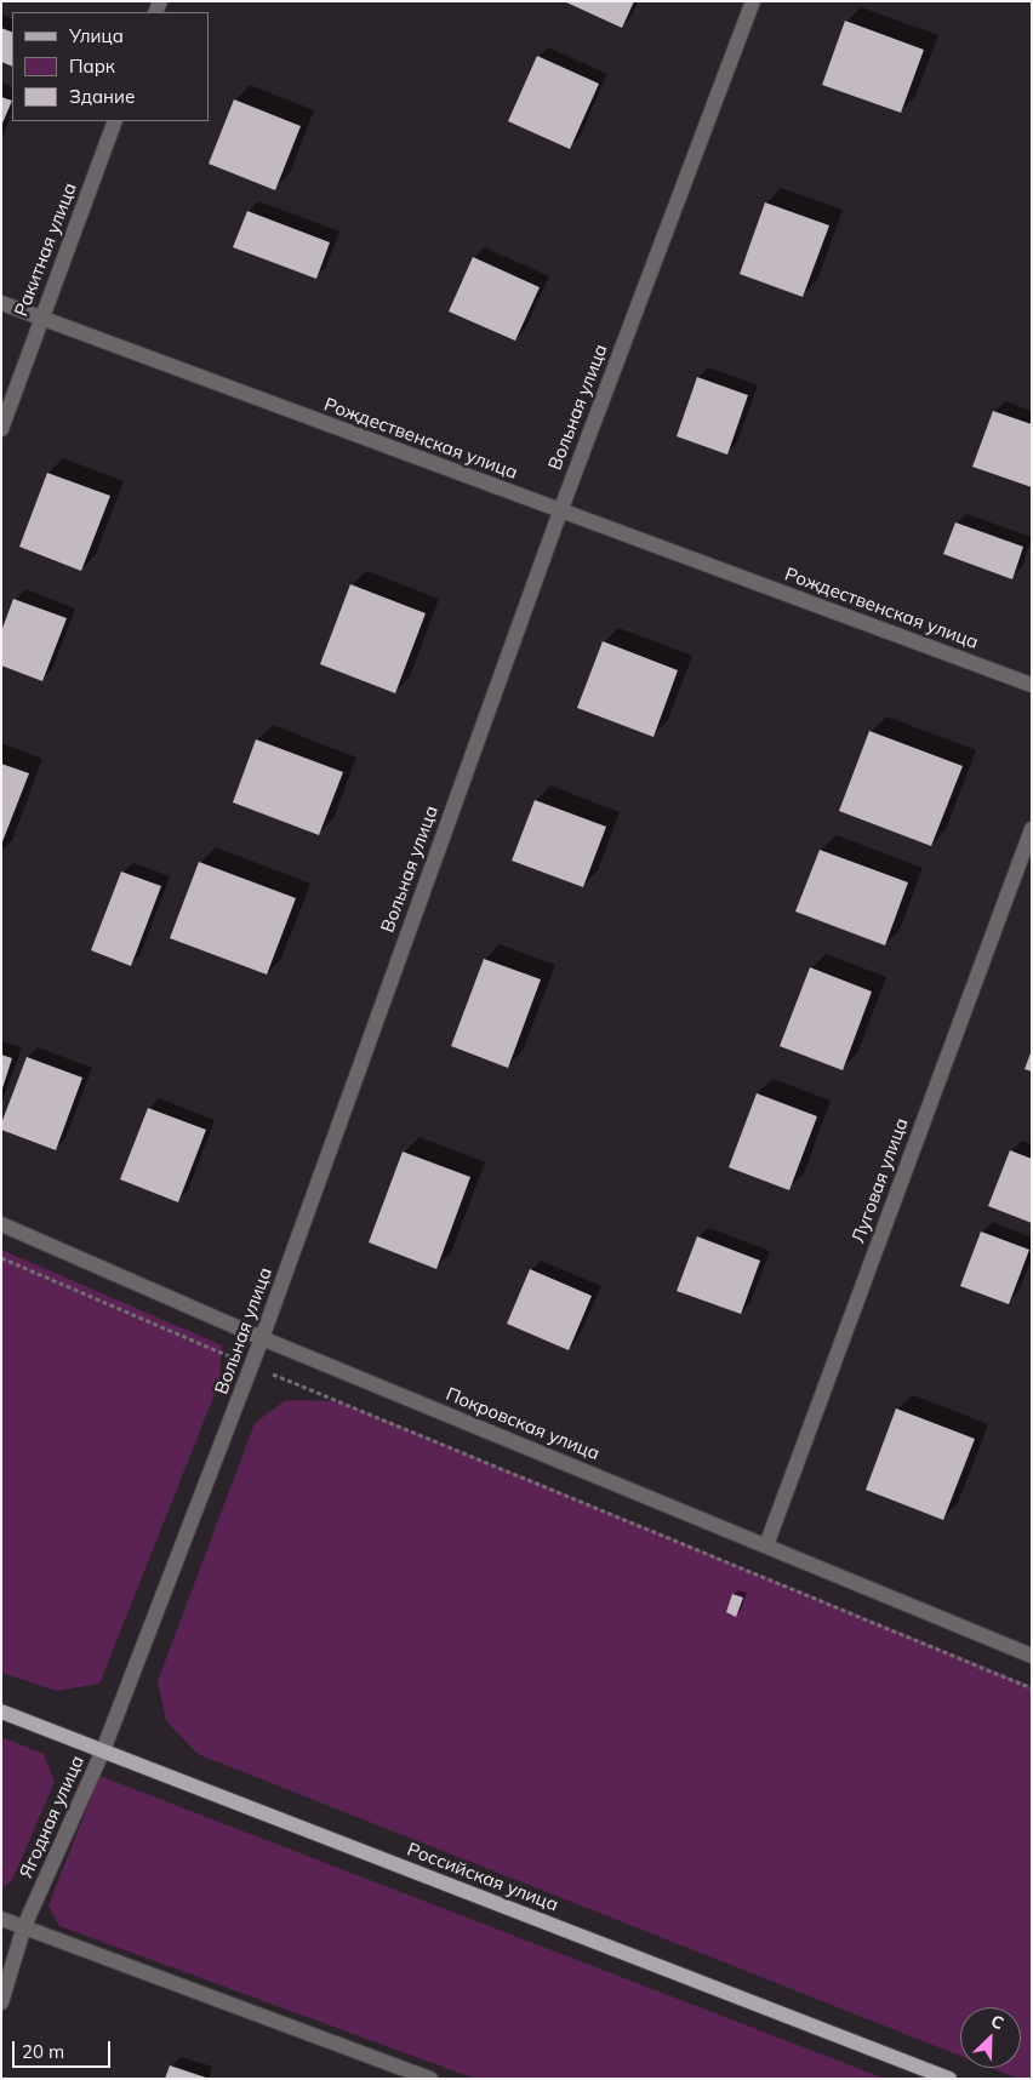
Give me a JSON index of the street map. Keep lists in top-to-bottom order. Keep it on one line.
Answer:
{"streets":{"main road":["Российская улица"],"street":["Ракитная улица","Вольная улица","Рождественская улица","Луговая улица","Покровская улица","Ягодная улица"]},"crossings":[["Ракитная улица","Рождественская улица"],["Вольная улица","Рождественская улица"],["Вольная улица","Покровская улица"],["Вольная улица","Ягодная улица"],["Вольная улица","Российская улица"],["Луговая улица","Покровская улица"],["Ягодная улица","Российская улица"]],"legend":["Улица","Парк","Здание"],"scale_bar":"20 m","north":"top right"}
